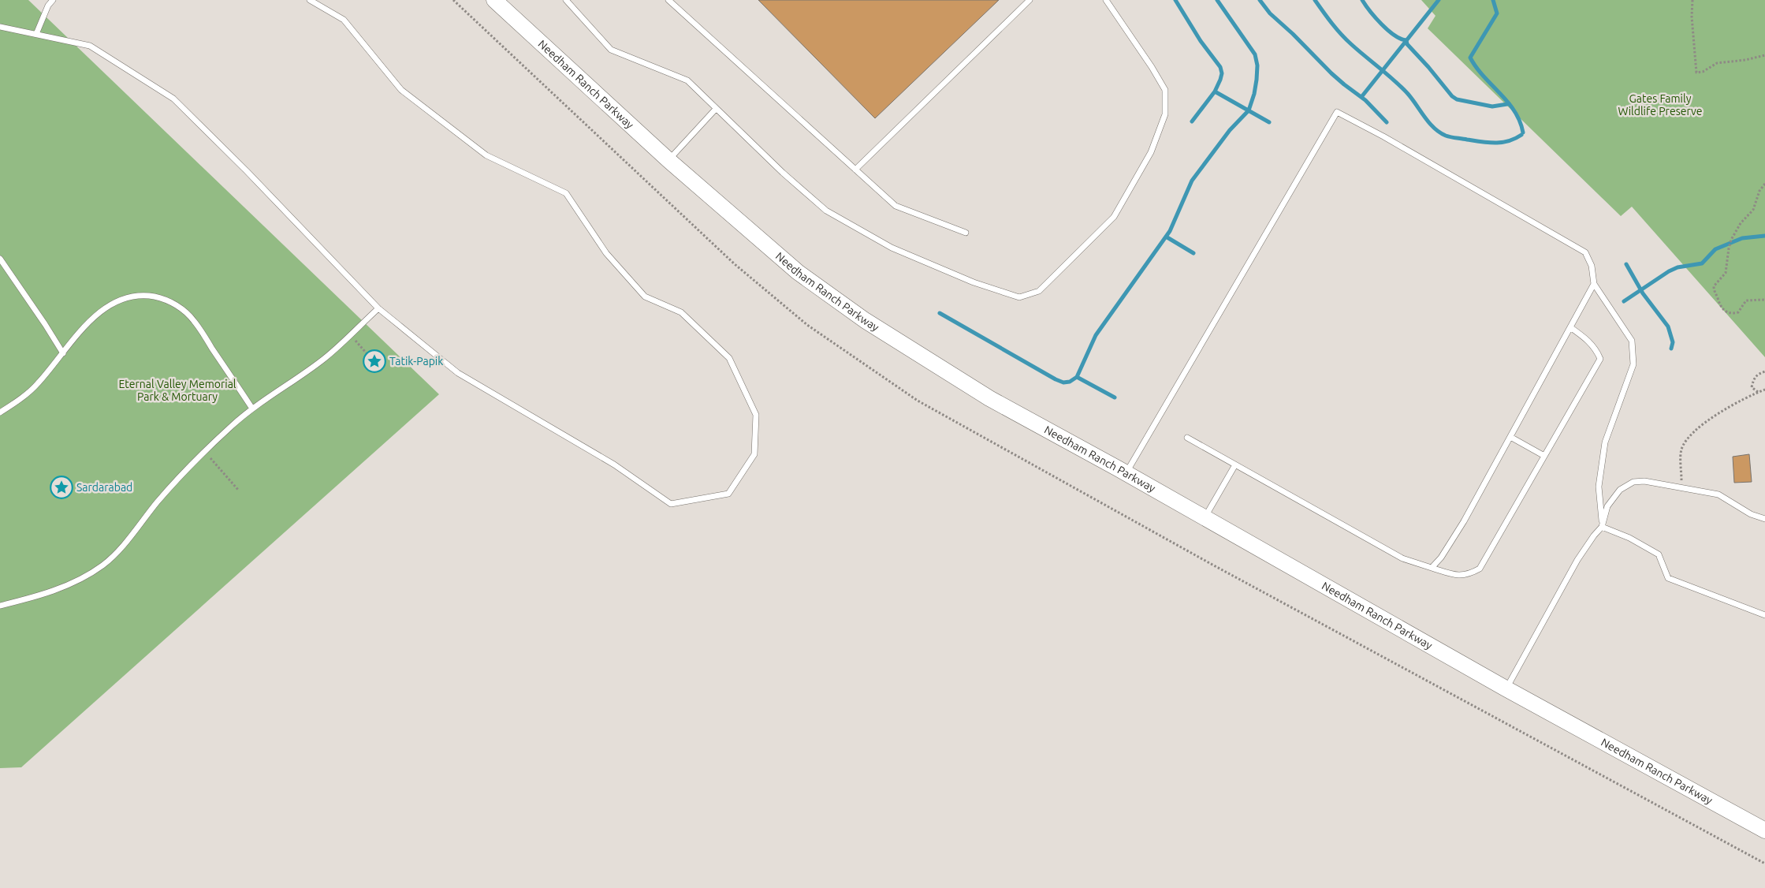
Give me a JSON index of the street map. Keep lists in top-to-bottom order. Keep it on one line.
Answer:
{"streets":{"street":["Needham Ranch Parkway"]},"parks":["Gates Family Wildlife Preserve","Eternal Valley Memorial Park & Mortuary"],"places":{"place":["Tatik-Papik","Sardarabad"]}}
